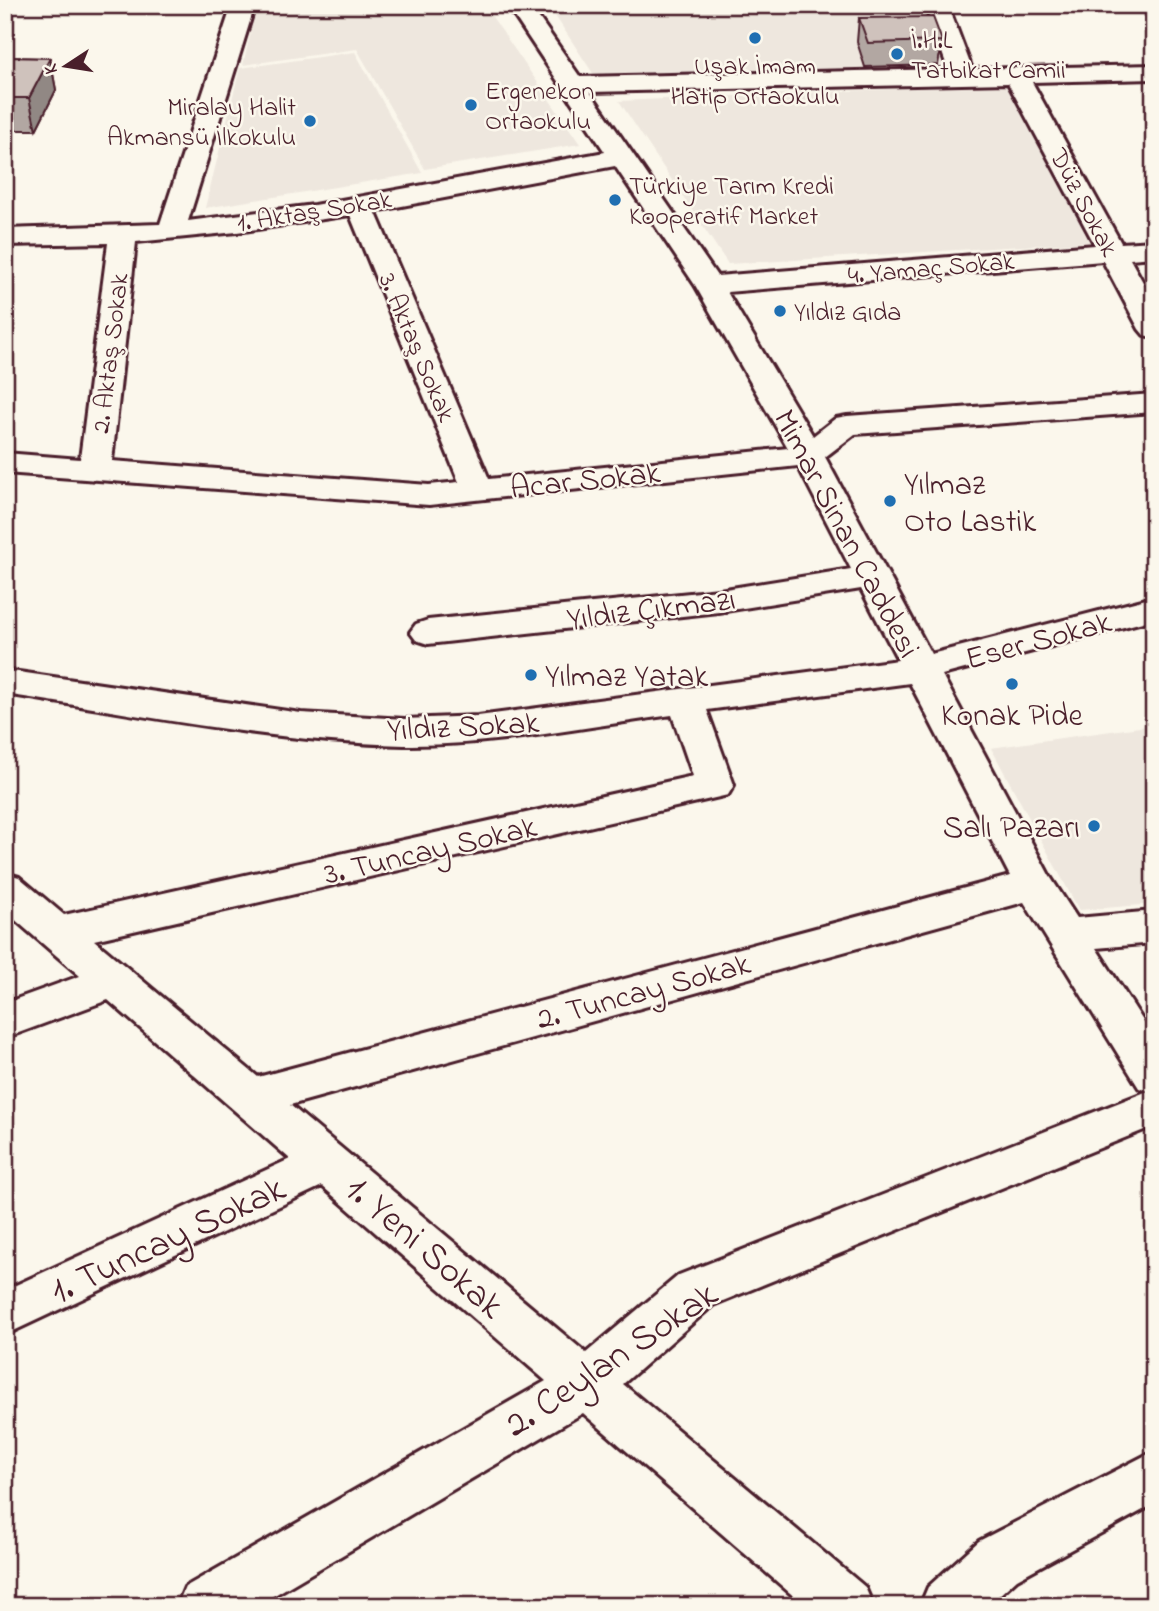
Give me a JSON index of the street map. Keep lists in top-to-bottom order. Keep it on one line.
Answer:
{"streets":{"street":["Düz Sokak","1. Aktaş Sokak","4. Yamaç Sokak","3. Aktaş Sokak","2. Aktaş Sokak","Acar Sokak","Mimar Sinan Caddesi","Yıldız Çıkmazı","Eser Sokak","Yıldız Sokak","3. Tuncay Sokak","2. Tuncay Sokak","1. Tuncay Sokak","1. Yeni Sokak","2. Ceylan Sokak"]},"crossings":[["Düz Sokak","4. Yamaç Sokak"],["1. Aktaş Sokak","3. Aktaş Sokak"],["1. Aktaş Sokak","2. Aktaş Sokak"],["1. Aktaş Sokak","Mimar Sinan Caddesi"],["4. Yamaç Sokak","Mimar Sinan Caddesi"],["3. Aktaş Sokak","Acar Sokak"],["2. Aktaş Sokak","Acar Sokak"],["Acar Sokak","Mimar Sinan Caddesi"],["Mimar Sinan Caddesi","Yıldız Çıkmazı"],["Mimar Sinan Caddesi","Eser Sokak"],["Mimar Sinan Caddesi","Yıldız Sokak"],["Mimar Sinan Caddesi","2. Tuncay Sokak"],["Eser Sokak","Yıldız Sokak"],["Yıldız Sokak","3. Tuncay Sokak"],["3. Tuncay Sokak","1. Yeni Sokak"],["2. Tuncay Sokak","1. Yeni Sokak"],["1. Tuncay Sokak","1. Yeni Sokak"],["1. Yeni Sokak","2. Ceylan Sokak"]],"places":["Uşak İmam Hatip Ortaokulu","İ.H.L Tatbikat Camii","Ergenekon Ortaokulu","Miralay Halit Akmansü İlkokulu","Türkiye Tarım Kredi Kooperatif Market","Yıldız Gıda","Yılmaz Oto Lastik","Yılmaz Yatak","Konak Pide","Salı Pazarı"],"north":"left"}
